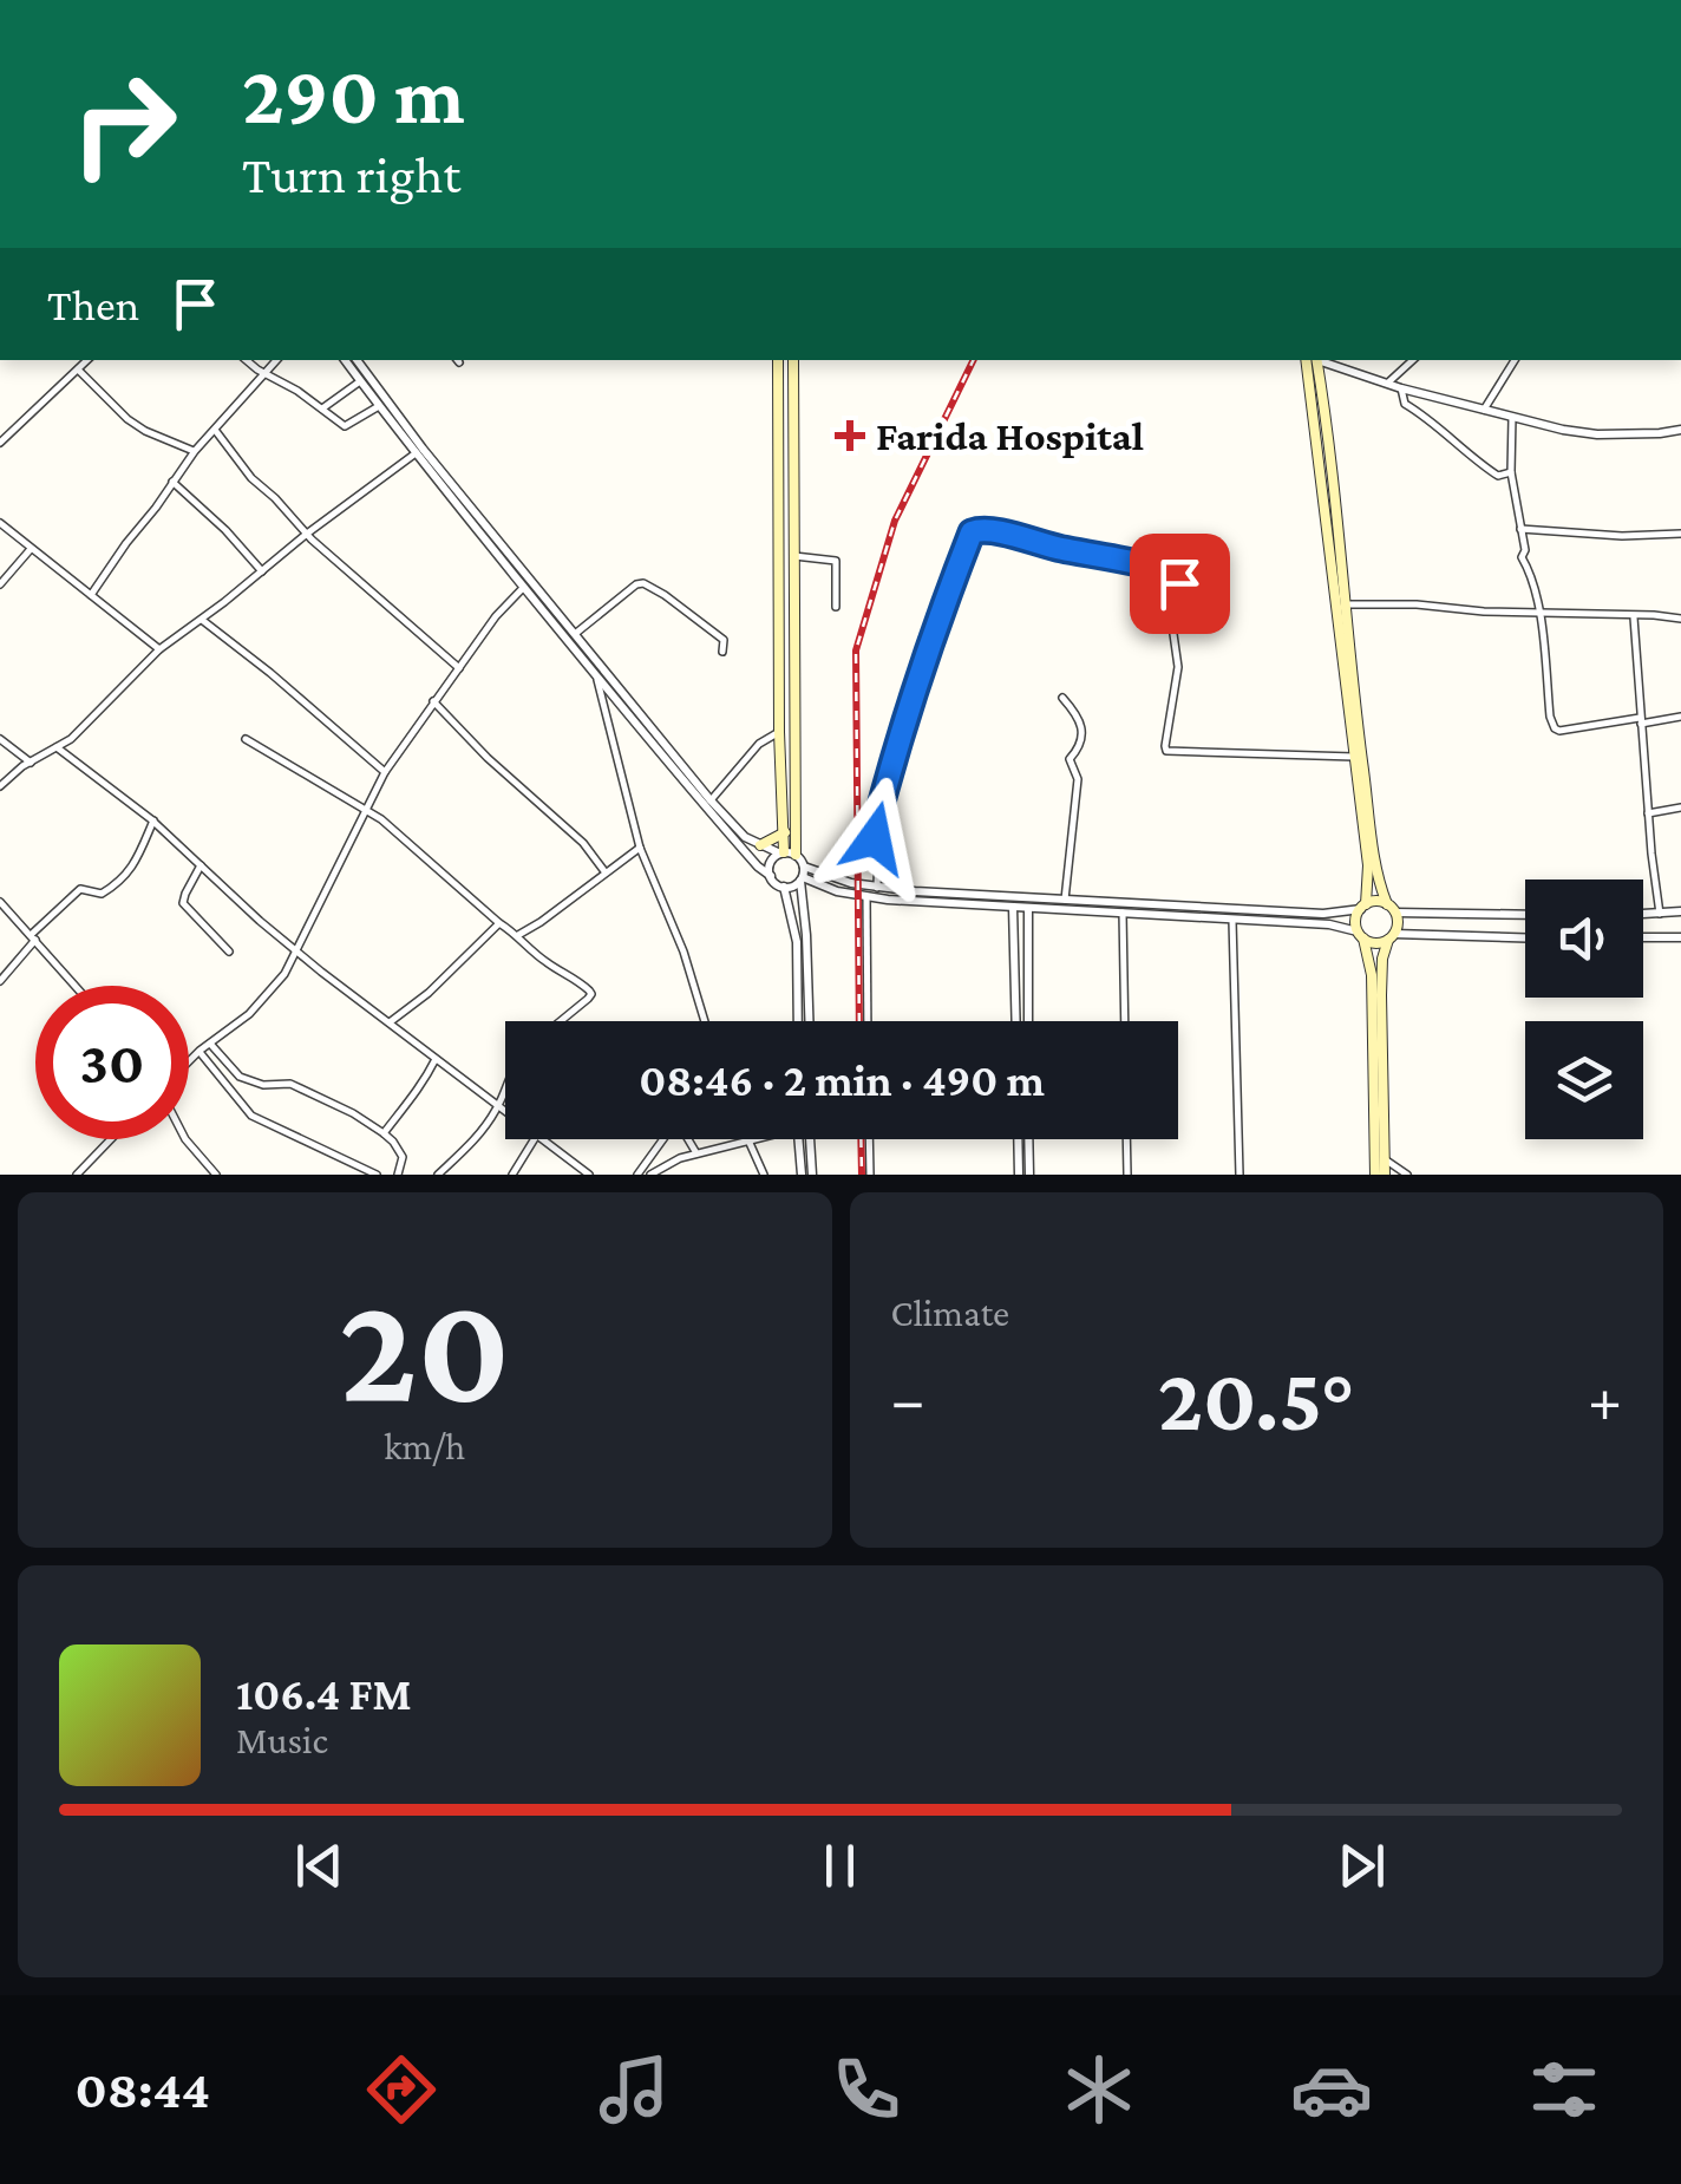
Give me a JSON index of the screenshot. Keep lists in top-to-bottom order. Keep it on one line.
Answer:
{"places":{"health":["Farida Hospital"]},"page":{"turn":["290 m","Turn right"],"then":"Then","limit":"30","trip":"08:46 · 2 min · 490 m","tile":[["20","km/h"],"Climate"],"heat":["−","20.5°","+"],"song":["106.4 FM","Music"],"tabs":"08:44"}}
